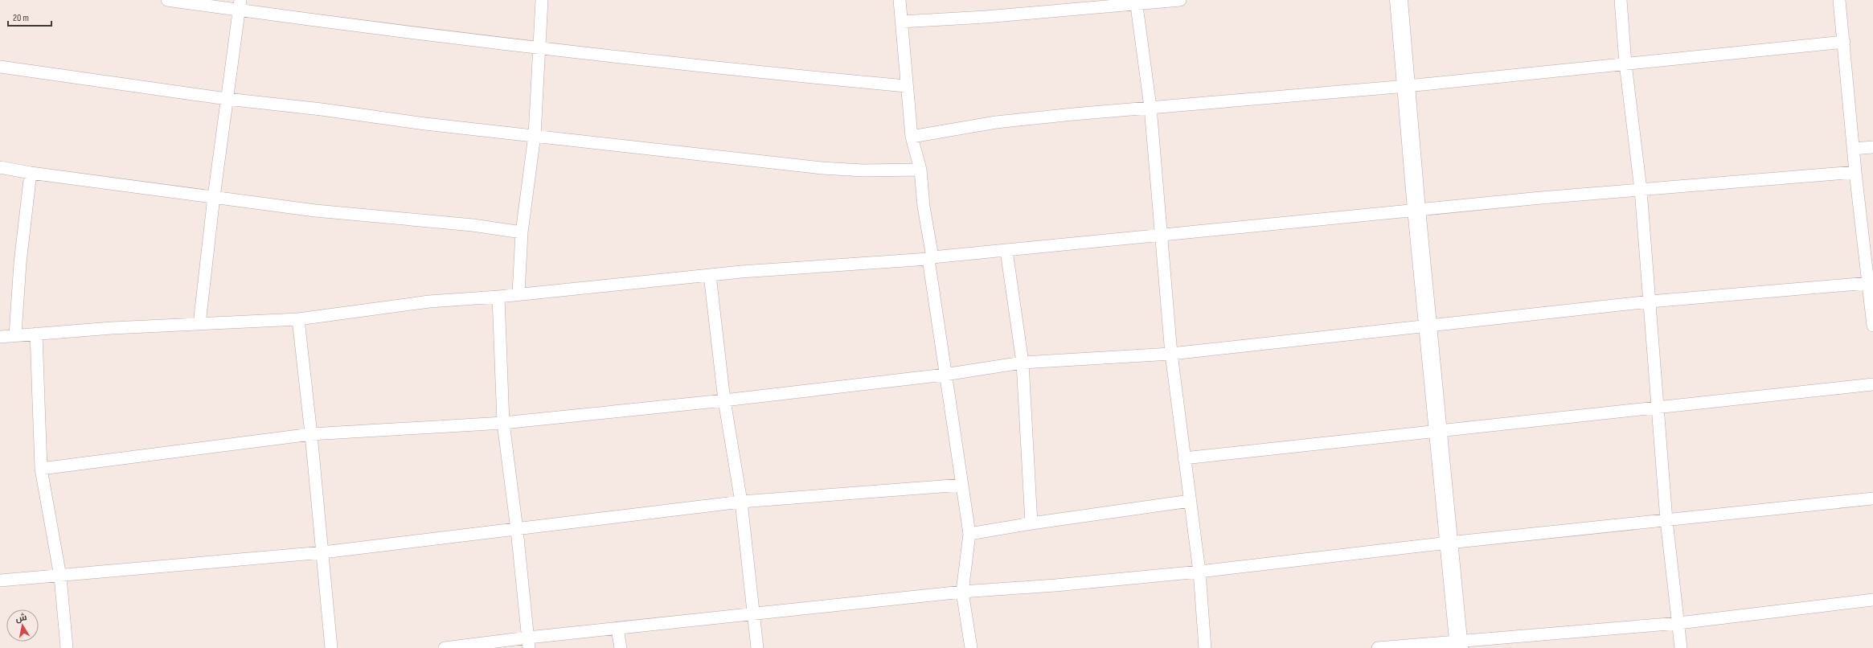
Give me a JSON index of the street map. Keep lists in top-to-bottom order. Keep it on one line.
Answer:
{"scale_bar":"20 m","north":"top"}
